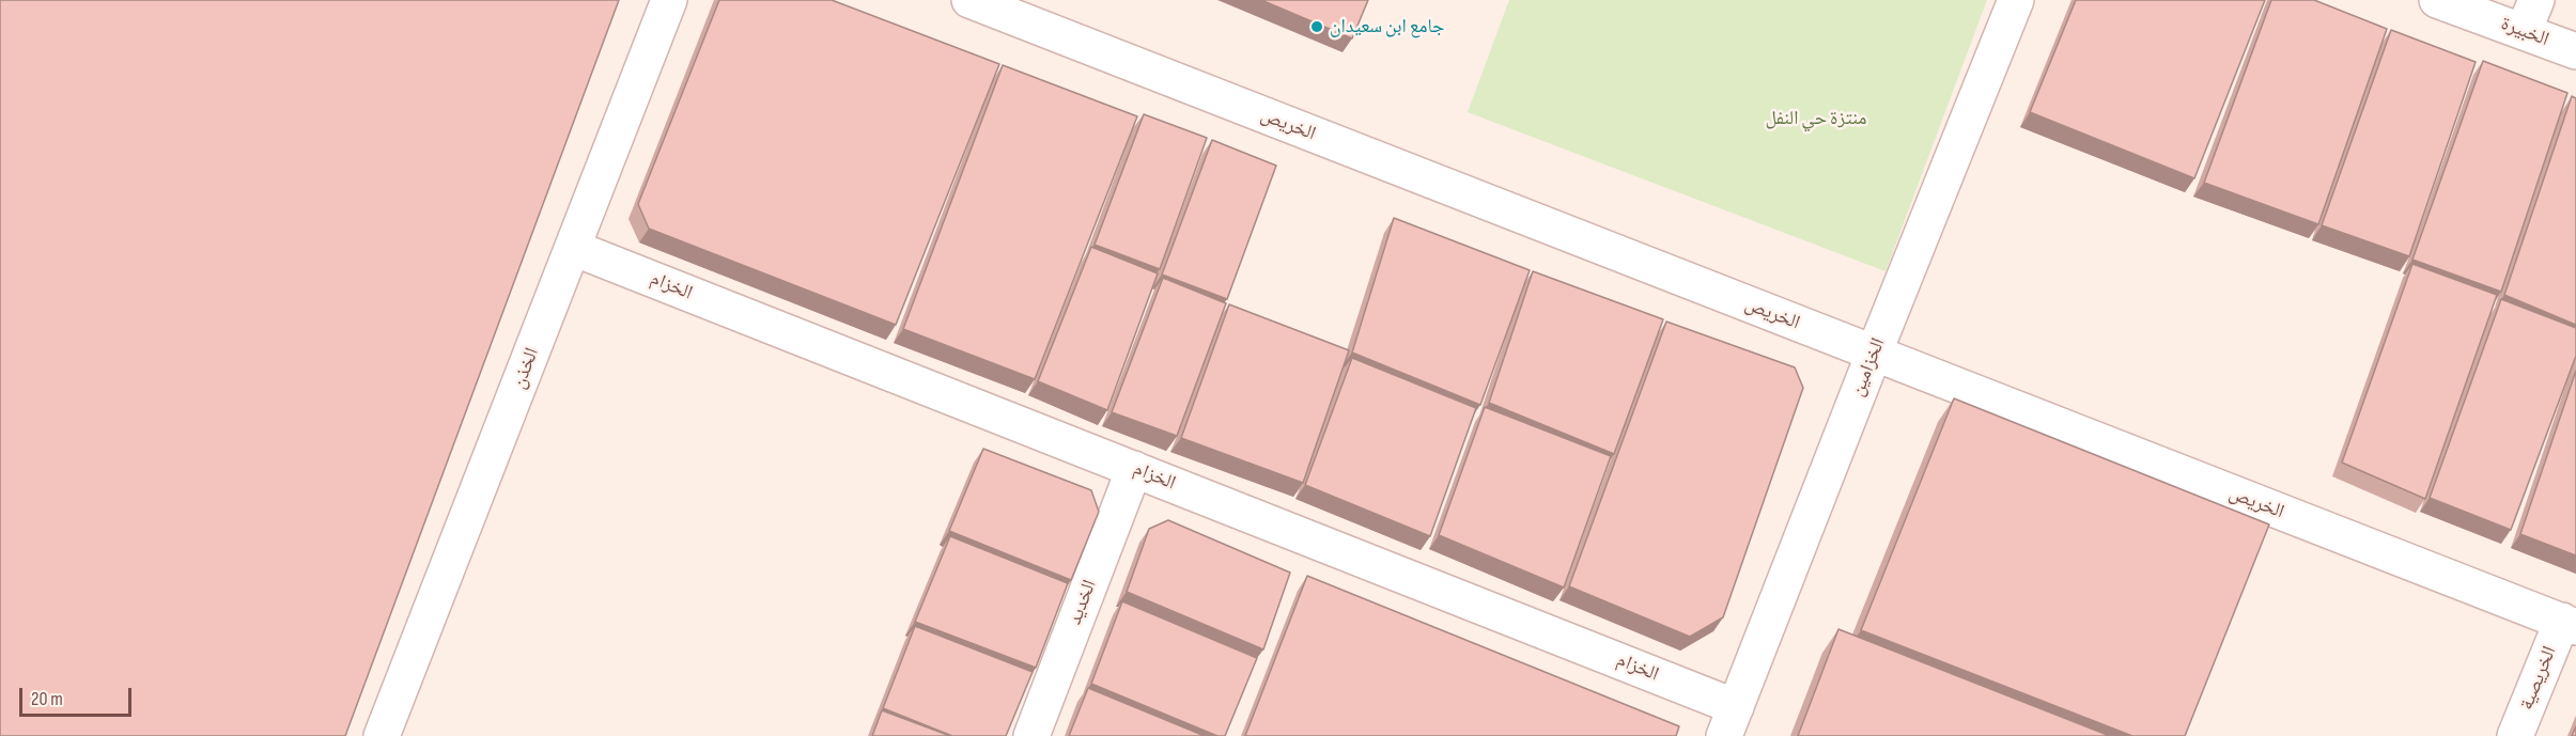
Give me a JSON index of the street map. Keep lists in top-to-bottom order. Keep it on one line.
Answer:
{"streets":{"street":["الخبيرة","الخريص","الخزام","الخزامين","الخذن","الخديد","الخريصية"]},"crossings":[["الخريص","الخزامين"],["الخريص","الخريصية"],["الخزام","الخزامين"],["الخزام","الخذن"],["الخزام","الخديد"]],"parks":["منتزة حي النفل"],"places":["جامع ابن سعيدان"],"scale_bar":"20 m"}
